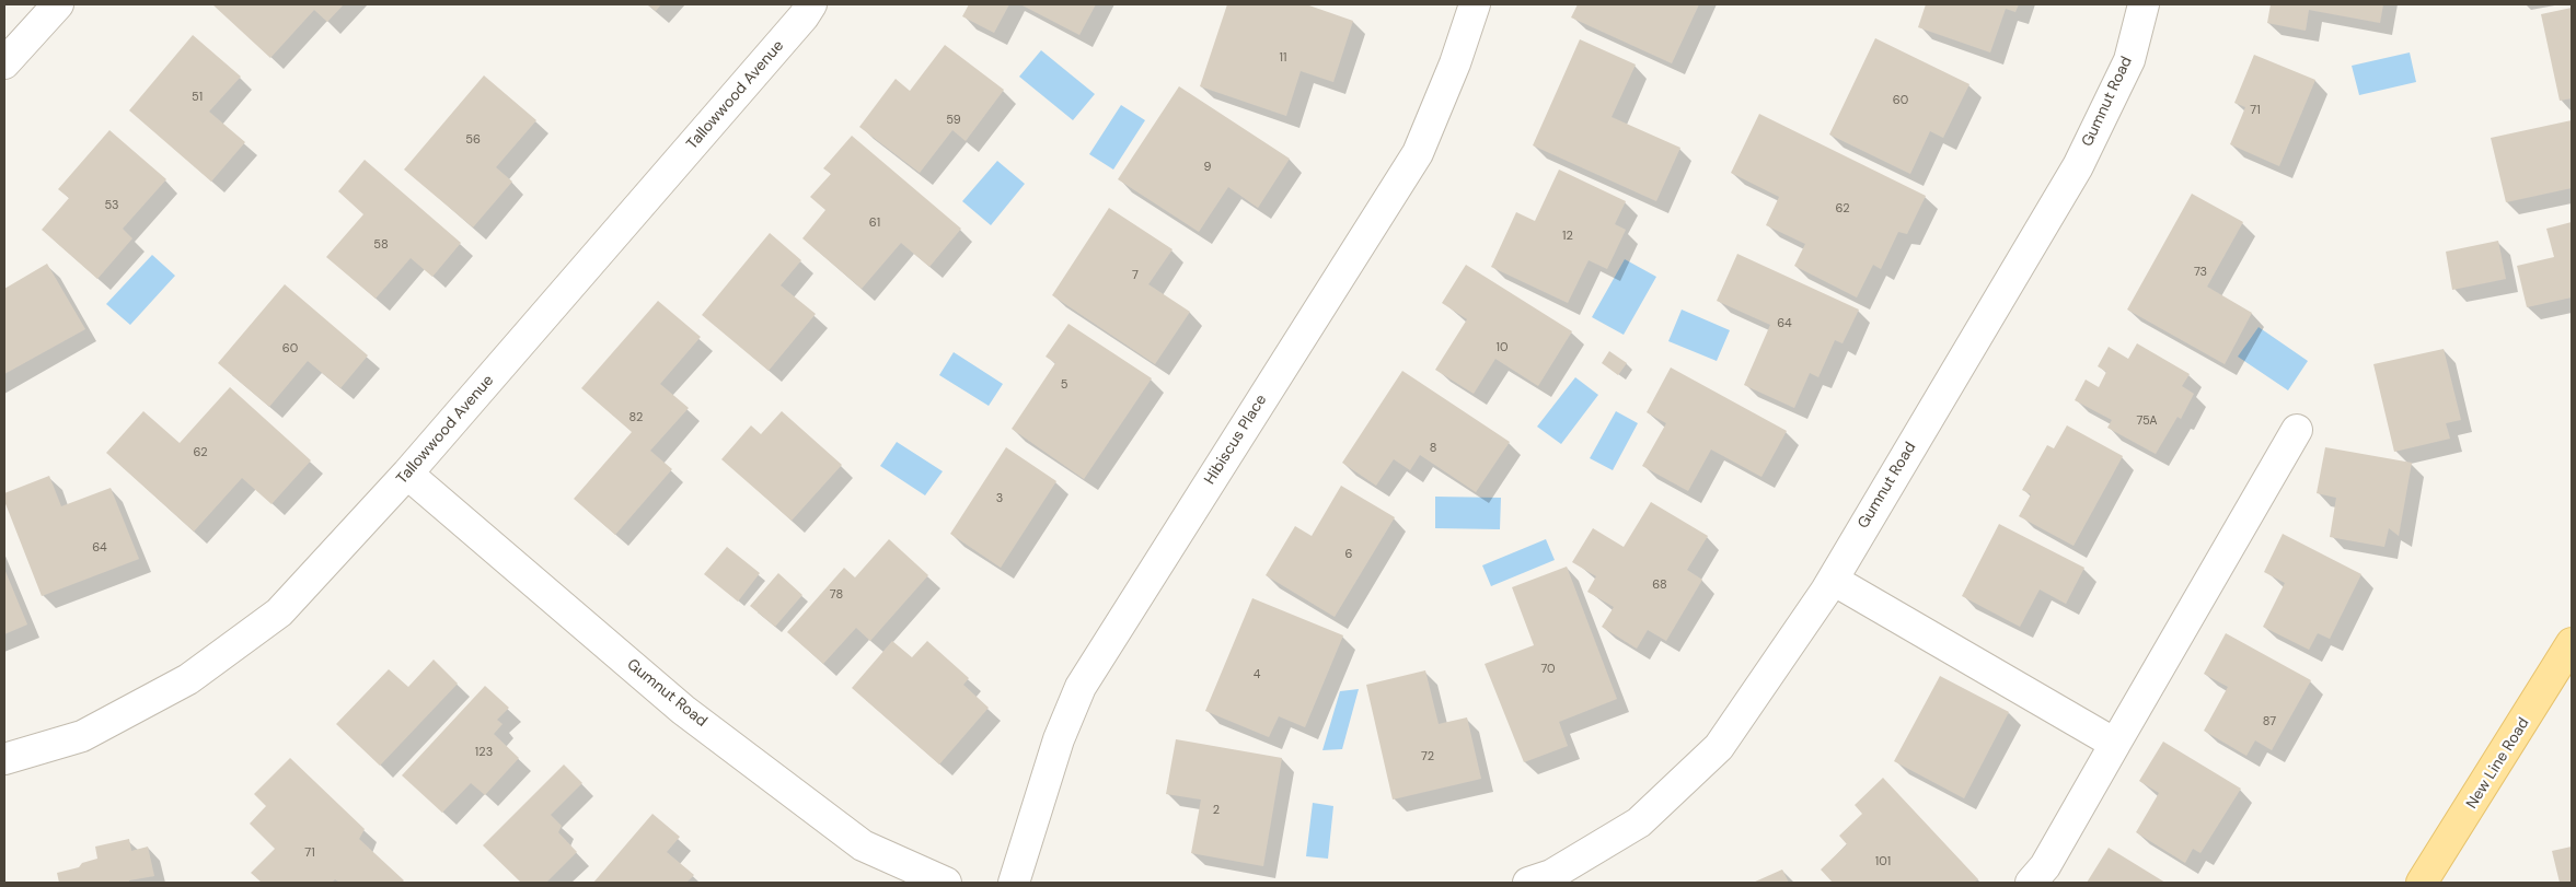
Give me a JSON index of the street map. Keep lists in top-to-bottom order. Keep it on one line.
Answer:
{"streets":{"main road":["New Line Road"],"street":["Tallowwood Avenue","Gumnut Road","Hibiscus Place"]},"crossings":[["Tallowwood Avenue","Gumnut Road"]],"house_numbers":["11","51","60","71","59","56","9","53","62","61","12","58","73","7","64","10","60","5","82","75A","8","62","3","64","6","68","78","70","4","87","123","72","2","71","101"]}
